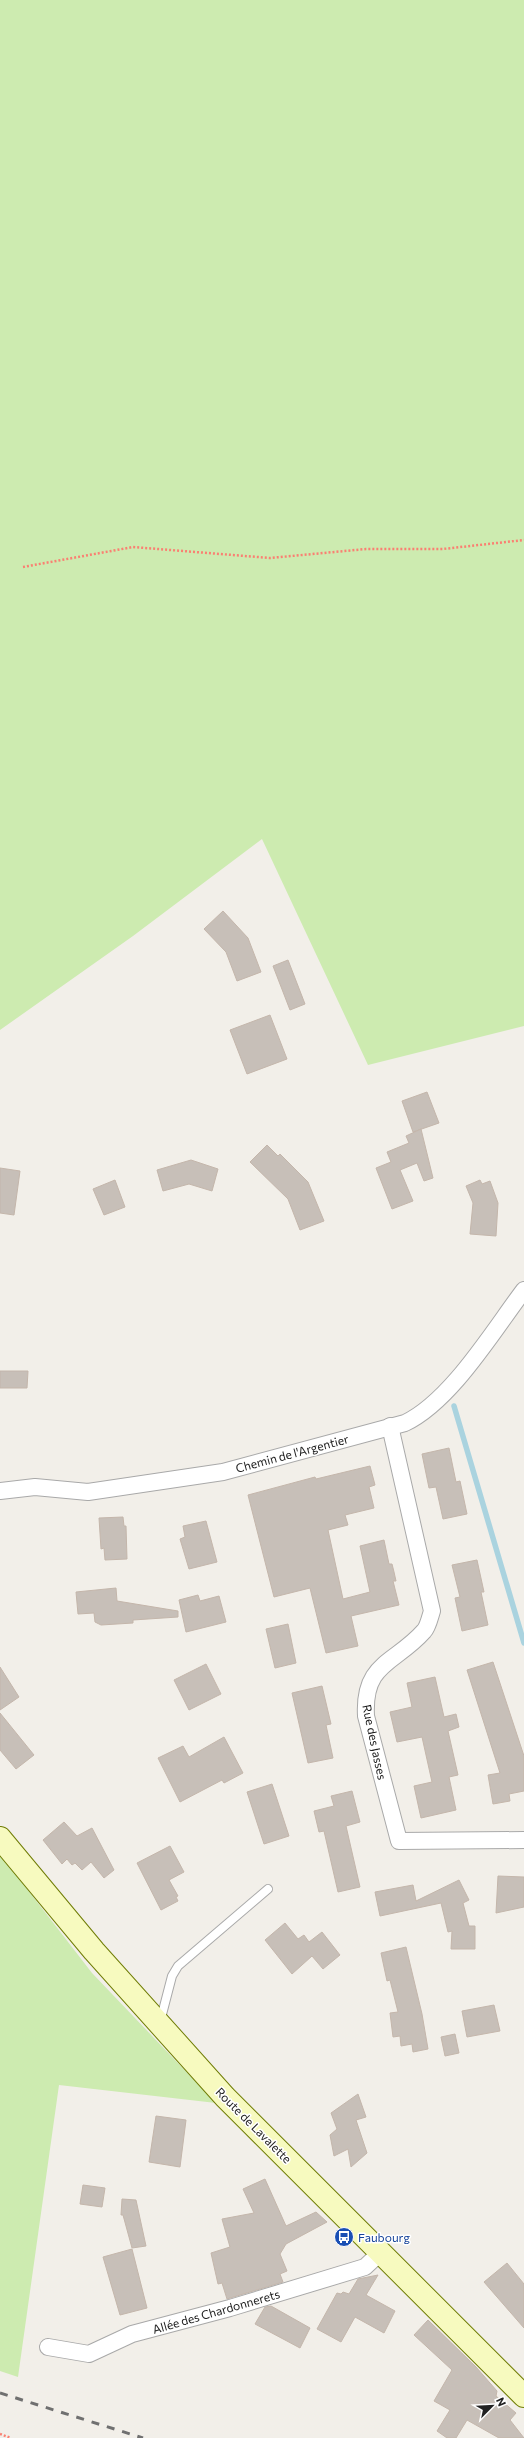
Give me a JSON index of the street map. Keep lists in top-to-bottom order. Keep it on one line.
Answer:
{"streets":{"main road":["Route de Lavalette"],"street":["Chemin de l'Argentier","Rue des Jasses","Allée des Chardonnerets"]},"crossings":[["Chemin de l'Argentier","Rue des Jasses"],["Route de Lavalette","Allée des Chardonnerets"]],"places":{"bus stop":["Faubourg"]},"north":"top right"}
